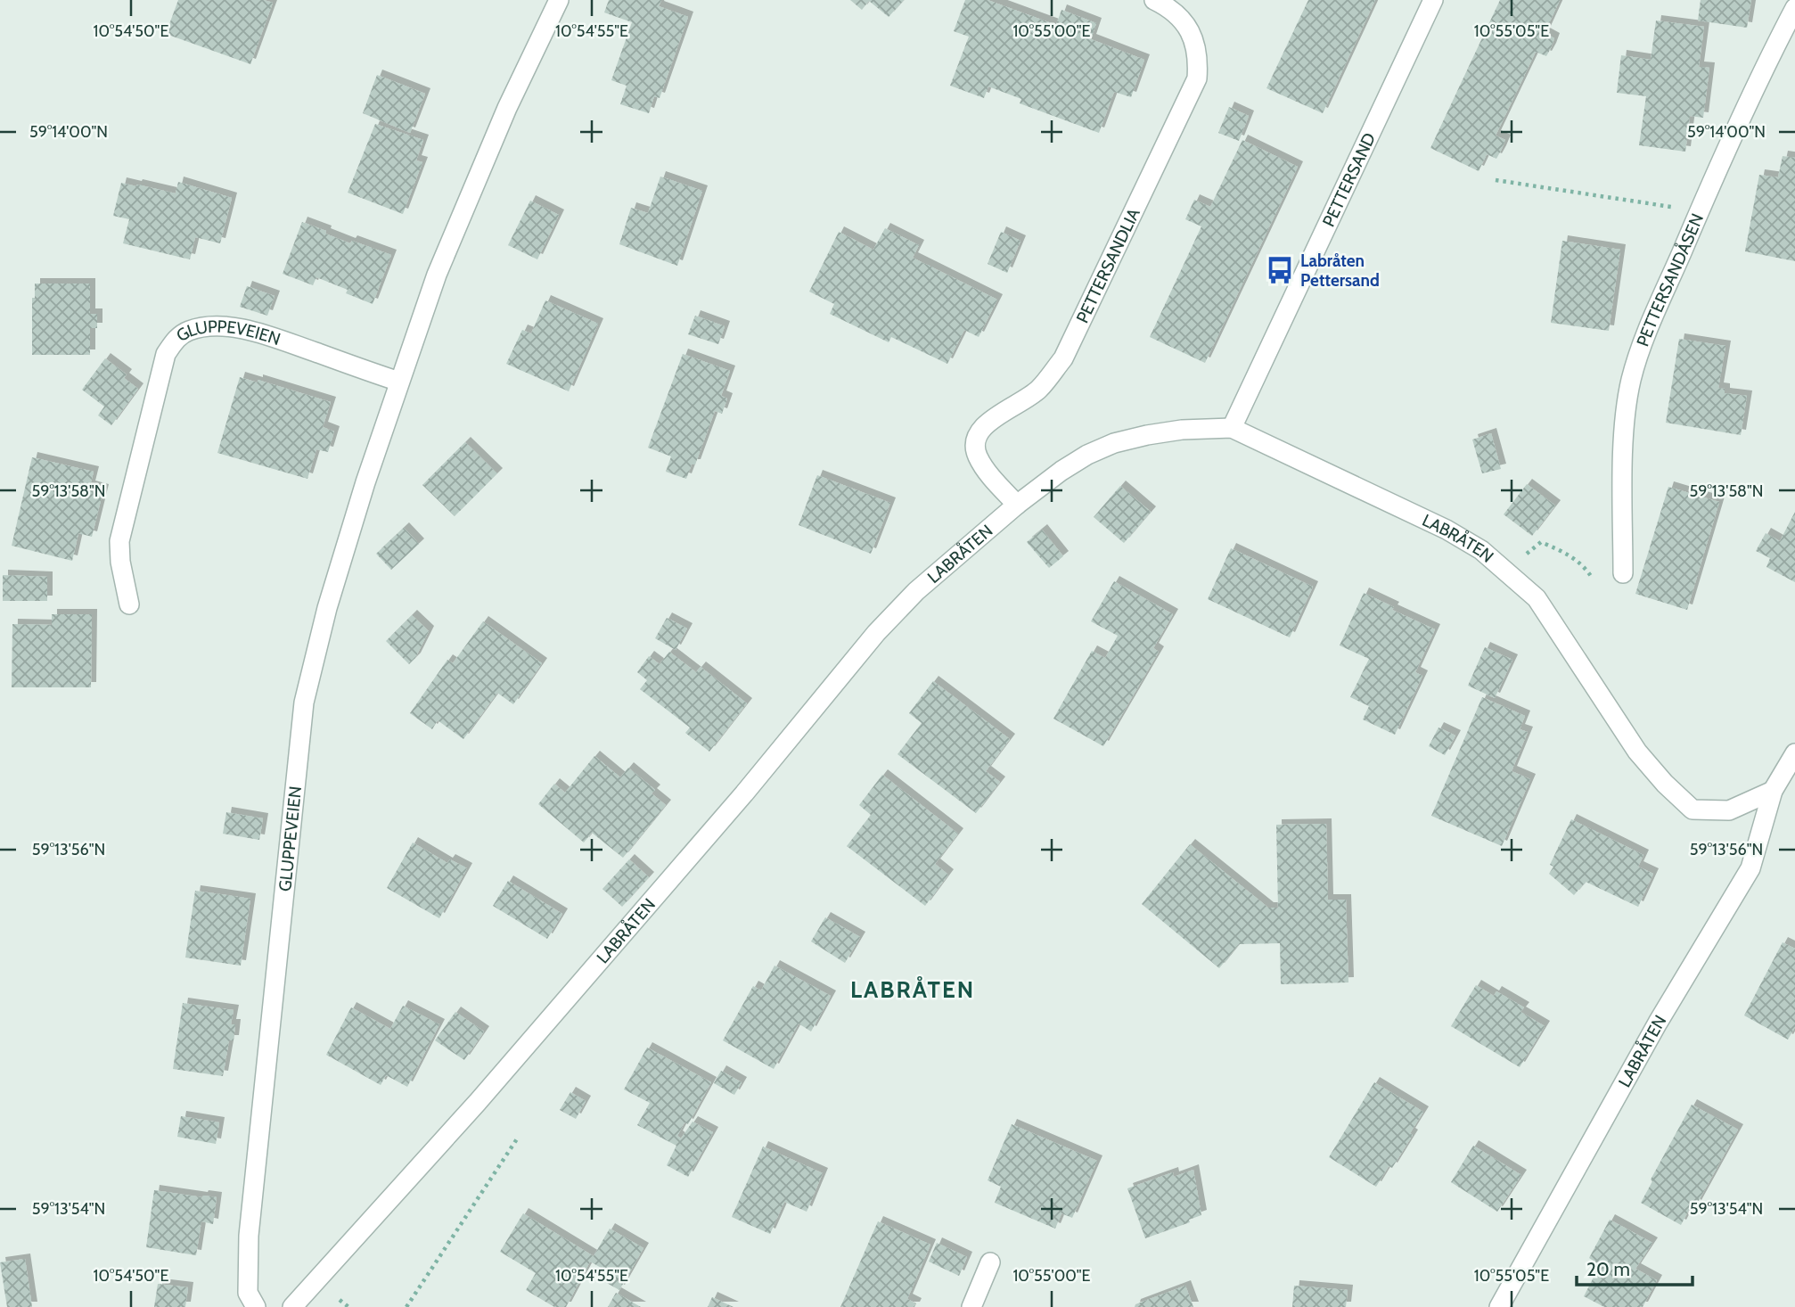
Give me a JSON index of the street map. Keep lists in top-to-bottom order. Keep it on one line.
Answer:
{"streets":{"street":["PETTERSAND","PETTERSANDLIA","PETTERSANDÅSEN","GLUPPEVEIEN","LABRÅTEN"]},"crossings":[["PETTERSAND","LABRÅTEN"],["PETTERSANDLIA","LABRÅTEN"]],"districts":["LABRÅTEN"],"places":{"bus stop":["Labråten Pettersand"]},"scale_bar":"20 m","coordinates":["10°54'50\"E","10°54'55\"E","10°55'00\"E","10°55'05\"E","59°14'00\"N","59°13'58\"N","59°13'56\"N","59°13'54\"N"]}
